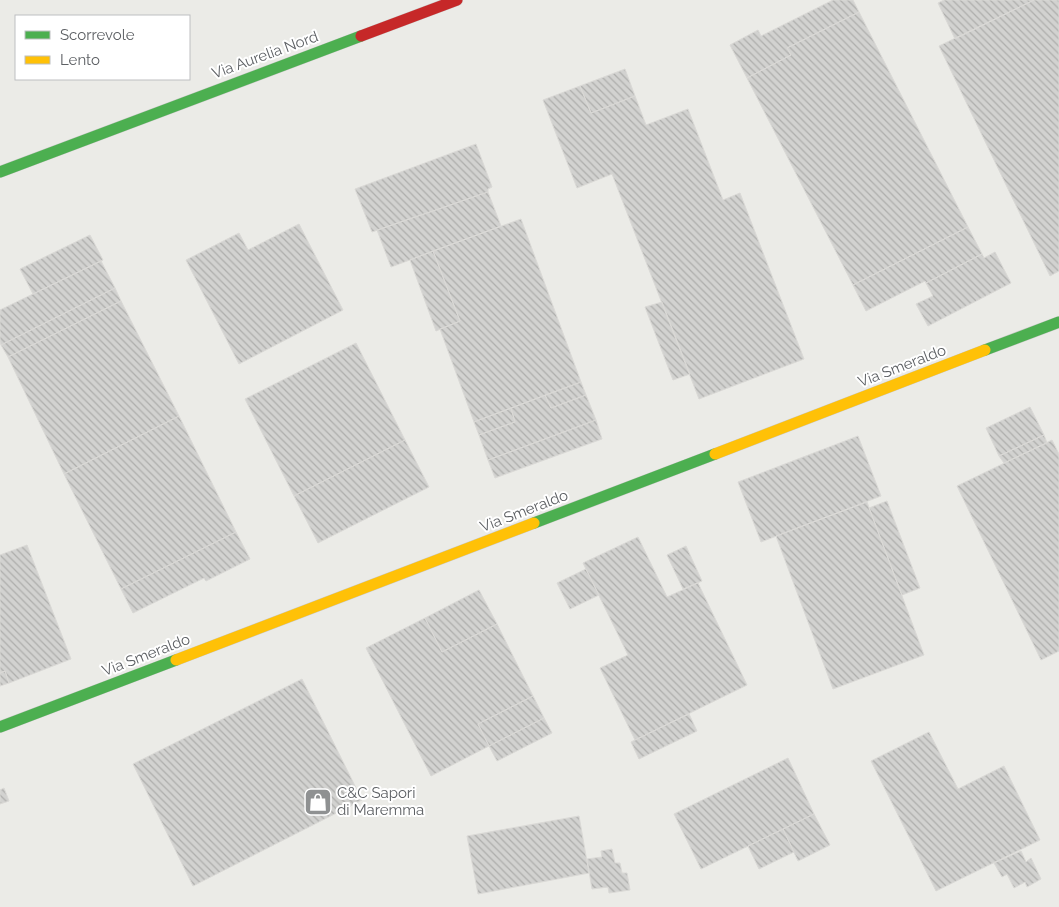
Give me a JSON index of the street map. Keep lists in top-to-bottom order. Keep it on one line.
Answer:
{"streets":{"street":["Via Aurelia Nord","Via Smeraldo"]},"places":{"shop":["C&C Sapori di Maremma"]},"legend":["Scorrevole","Lento"]}
